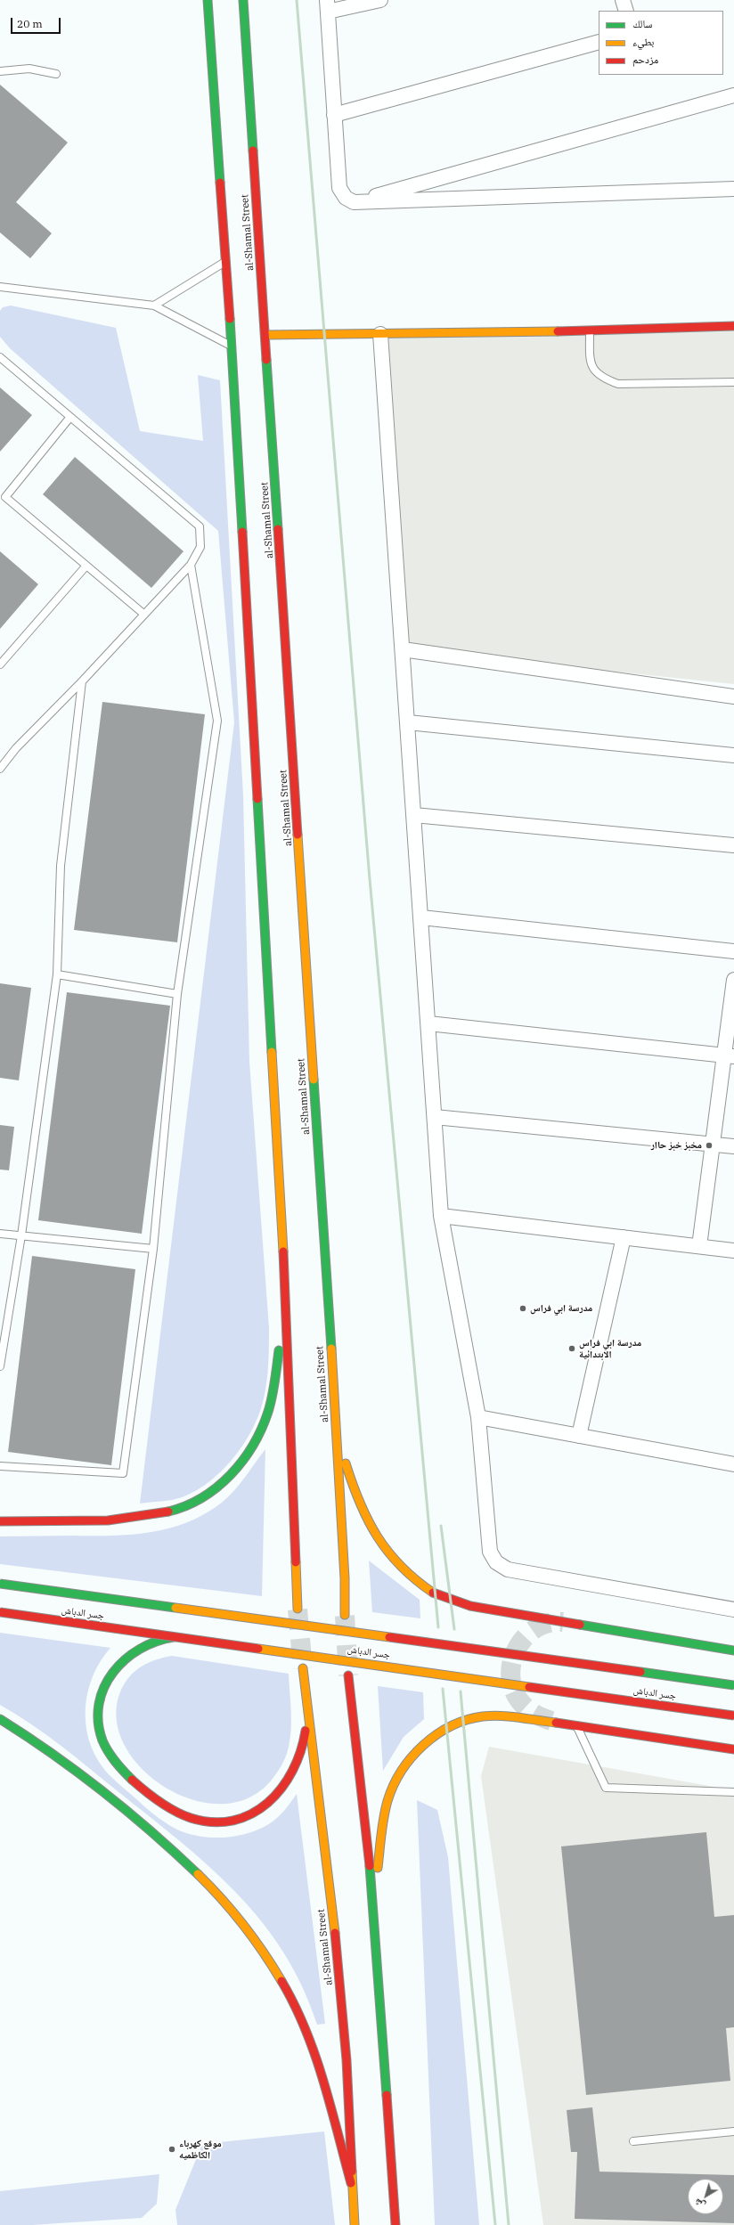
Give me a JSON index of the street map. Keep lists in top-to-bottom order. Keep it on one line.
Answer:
{"streets":{"main road":["al-Shamal Street","جسر الدباش"]},"places":["مخبز خبز حاار","مدرسة ابي فراس","مدرسة ابي فراس الابتدائية","موقع كهرباء الكاظميه"],"legend":["سالك","بطيء","مزدحم"],"scale_bar":"20 m","north":"bottom left"}
